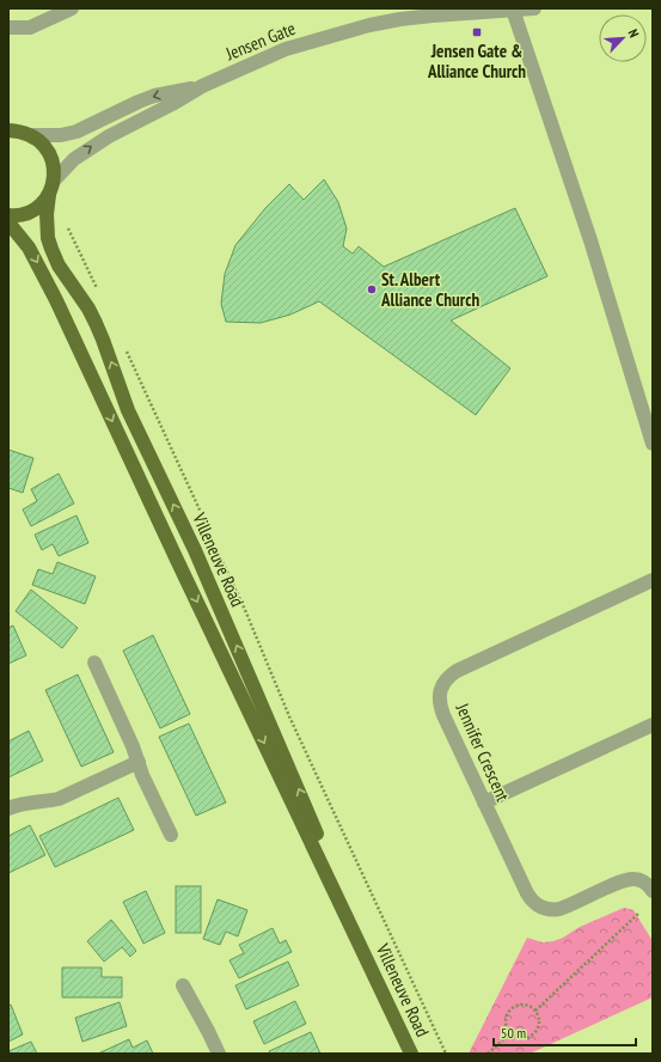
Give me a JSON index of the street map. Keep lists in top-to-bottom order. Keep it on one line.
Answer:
{"streets":{"main road":["Villeneuve Road"],"street":["Jensen Gate","Jennifer Crescent"]},"crossings":[["Jensen Gate","Villeneuve Road"]],"places":{"transit":["Jensen Gate & Alliance Church"],"other":["St. Albert Alliance Church"]},"scale_bar":"50 m","north":"top right"}
